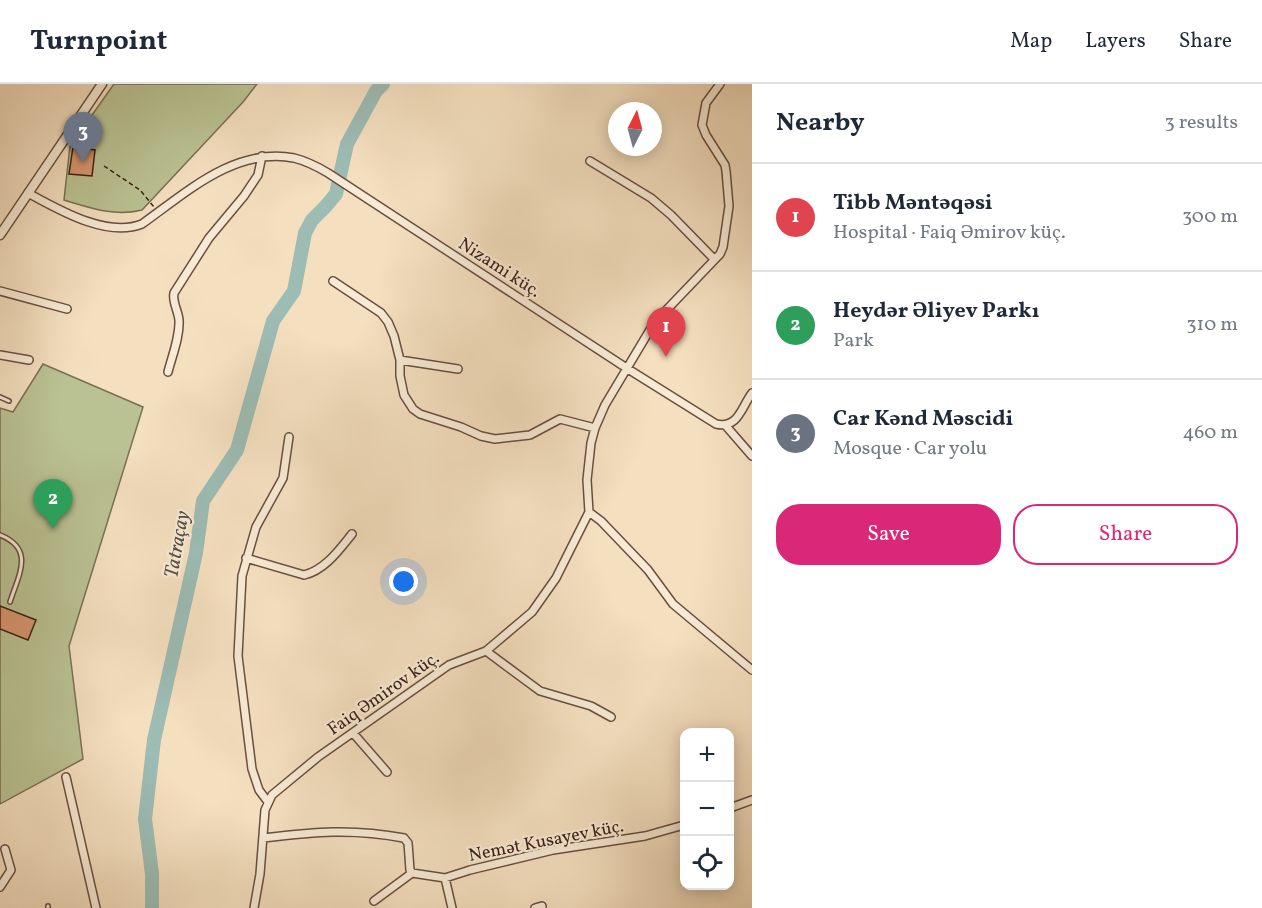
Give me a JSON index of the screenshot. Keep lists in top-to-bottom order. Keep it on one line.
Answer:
{"streets":{"street":["Nizami küç.","Faiq Əmirov küç.","Nemət Kusayev küç."]},"crossings":[["Nizami küç.","Faiq Əmirov küç."]],"water":["Tatraçay"],"north":"top","page":{"header":"Turnpoint","nav":["Map","Layers","Share"],"heading":["Nearby","3 results"],"pins":["3","1","2"],"list":[{"mark":"1","name":"Tibb Məntəqəsi","note":"Hospital · Faiq Əmirov küç.","value":"300 m"},{"mark":"2","name":"Heydər Əliyev Parkı","note":"Park","value":"310 m"},{"mark":"3","name":"Car Kənd Məscidi","note":"Mosque · Car yolu","value":"460 m"}],"buttons":["Save","Share"],"map_buttons":["+","−"]}}
